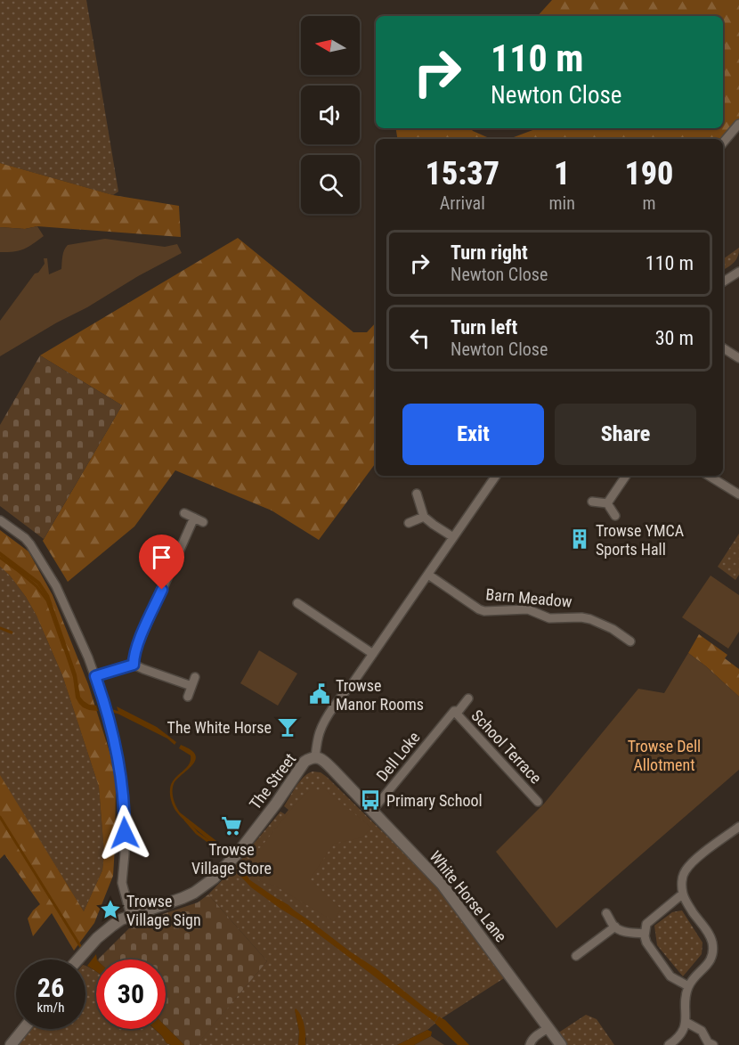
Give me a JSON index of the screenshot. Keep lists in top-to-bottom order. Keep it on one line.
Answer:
{"streets":{"street":["Barn Meadow","School Terrace","Dell Loke","The Street","White Horse Lane"]},"crossings":[["Barn Meadow","The Street"],["School Terrace","Dell Loke"],["Dell Loke","White Horse Lane"],["The Street","White Horse Lane"]],"parks":["Trowse Dell Allotment"],"places":{"building":["Trowse YMCA Sports Hall"],"public building":["Trowse Manor Rooms"],"bar":["The White Horse"],"bus stop":["Primary School"],"supermarket":["Trowse Village Store"],"place":["Trowse Village Sign"]},"north":"left","page":{"turn":["110 m","Newton Close"],"eta":["15:37","Arrival","1","min","190","m"],"list":[{"name":"Turn right","note":"Newton Close","value":"110 m"},{"name":"Turn left","note":"Newton Close","value":"30 m"}],"buttons":["Exit","Share"],"speed":"26 km/h","limit":"30"}}
